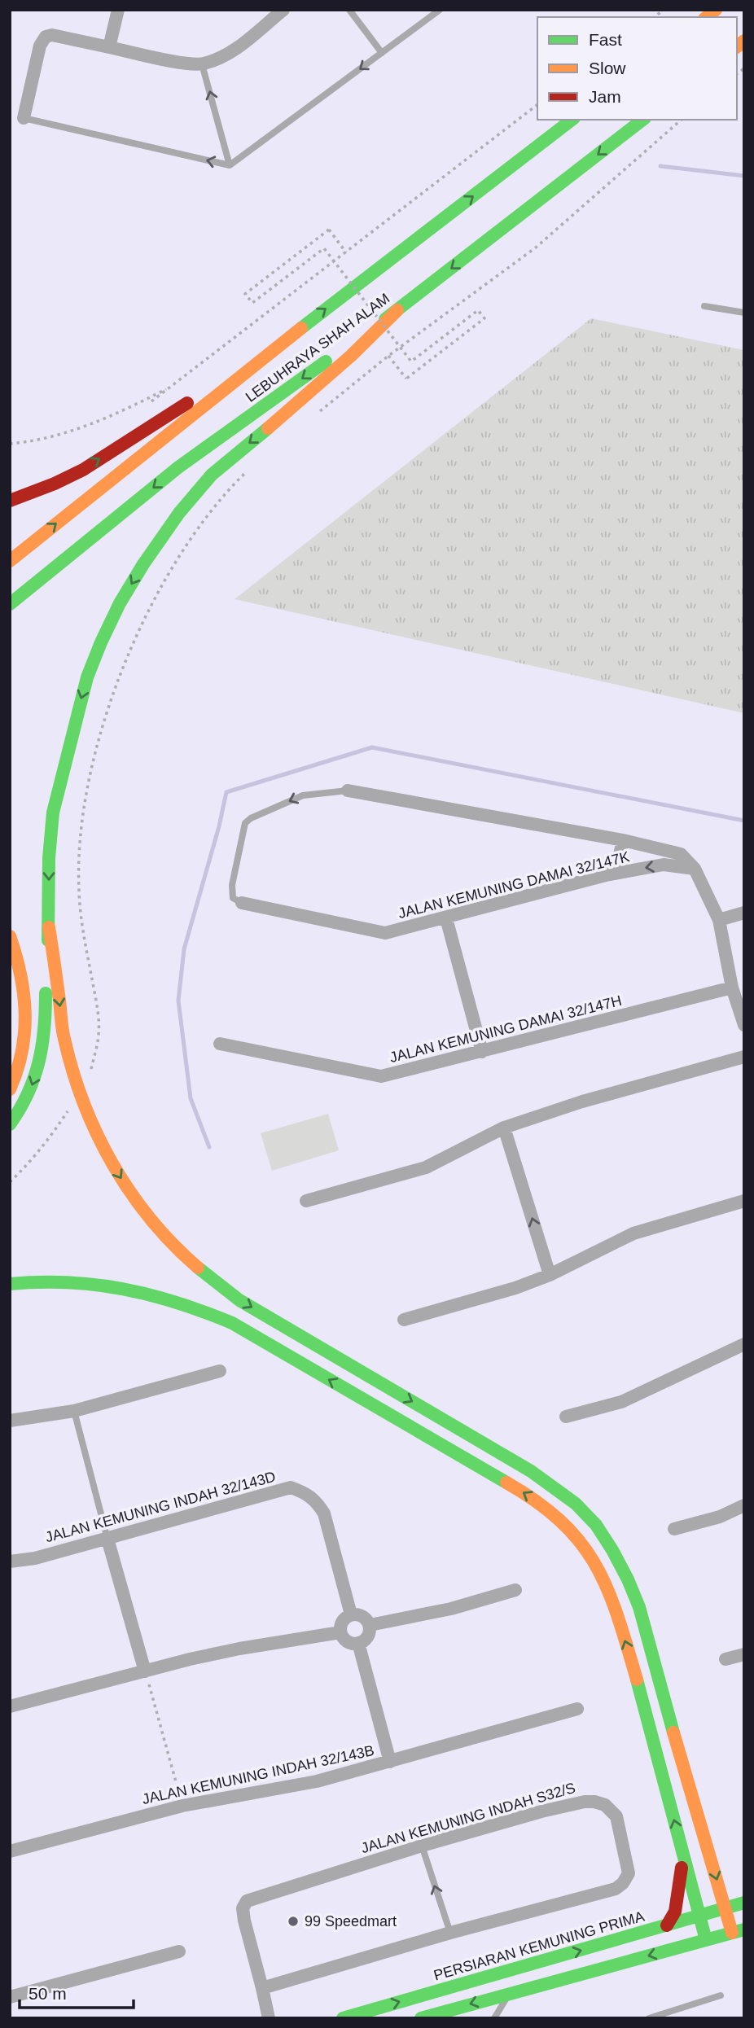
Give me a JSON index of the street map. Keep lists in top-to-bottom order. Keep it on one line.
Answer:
{"streets":{"main road":["LEBUHRAYA SHAH ALAM","PERSIARAN KEMUNING PRIMA"],"street":["JALAN KEMUNING DAMAI 32/147K","JALAN KEMUNING DAMAI 32/147H","JALAN KEMUNING INDAH 32/143D","JALAN KEMUNING INDAH 32/143B","JALAN KEMUNING INDAH S32/S"]},"places":["99 Speedmart"],"legend":["Fast","Slow","Jam"],"scale_bar":"50 m"}
